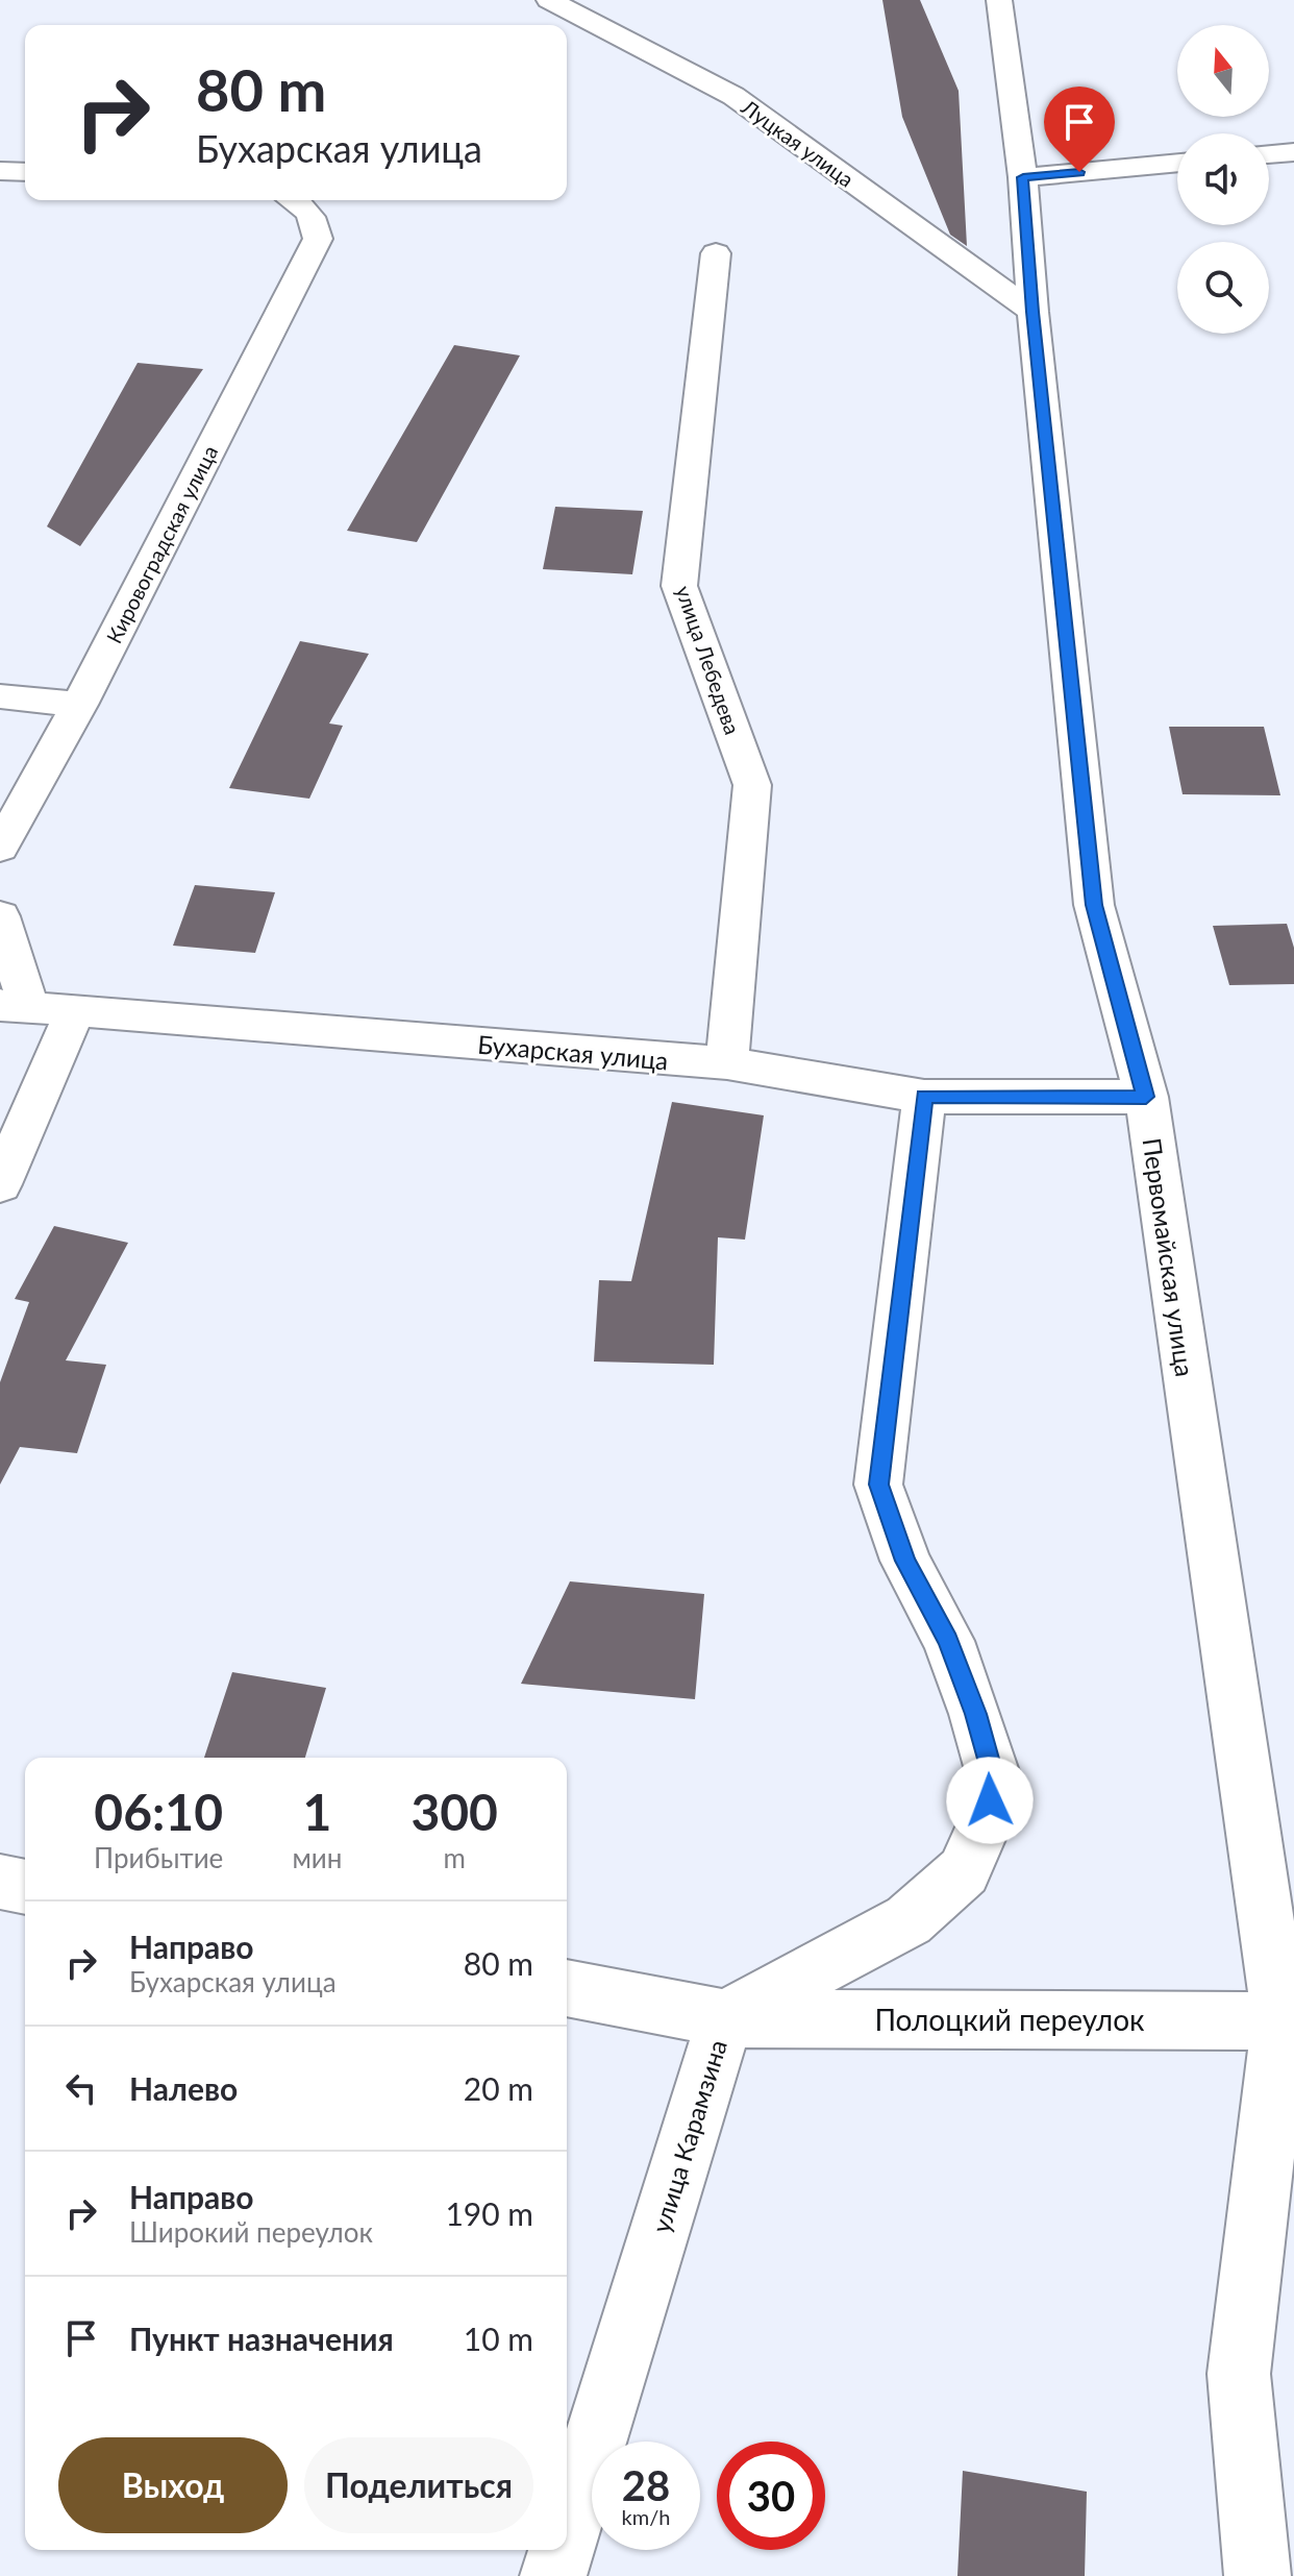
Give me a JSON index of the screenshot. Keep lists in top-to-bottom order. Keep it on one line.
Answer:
{"streets":{"street":["Луцкая улица","Кировоградская улица","улица Лебедева","Бухарская улица","Первомайская улица","Полоцкий переулок","улица Карамзина"]},"crossings":[["Луцкая улица","Первомайская улица"],["улица Лебедева","Бухарская улица"],["Бухарская улица","Первомайская улица"],["Бухарская улица","улица Карамзина"],["Первомайская улица","Полоцкий переулок"],["Полоцкий переулок","улица Карамзина"]],"north":"top","page":{"turn":["80 m","Бухарская улица"],"eta":["06:10","Прибытие","1","мин","300","m"],"list":[{"name":"Направо","note":"Бухарская улица","value":"80 m"},{"name":"Налево","value":"20 m"},{"name":"Направо","note":"Широкий переулок","value":"190 m"},{"name":"Пункт назначения","value":"10 m"}],"buttons":["Выход","Поделиться"],"speed":"28 km/h","limit":"30"}}
